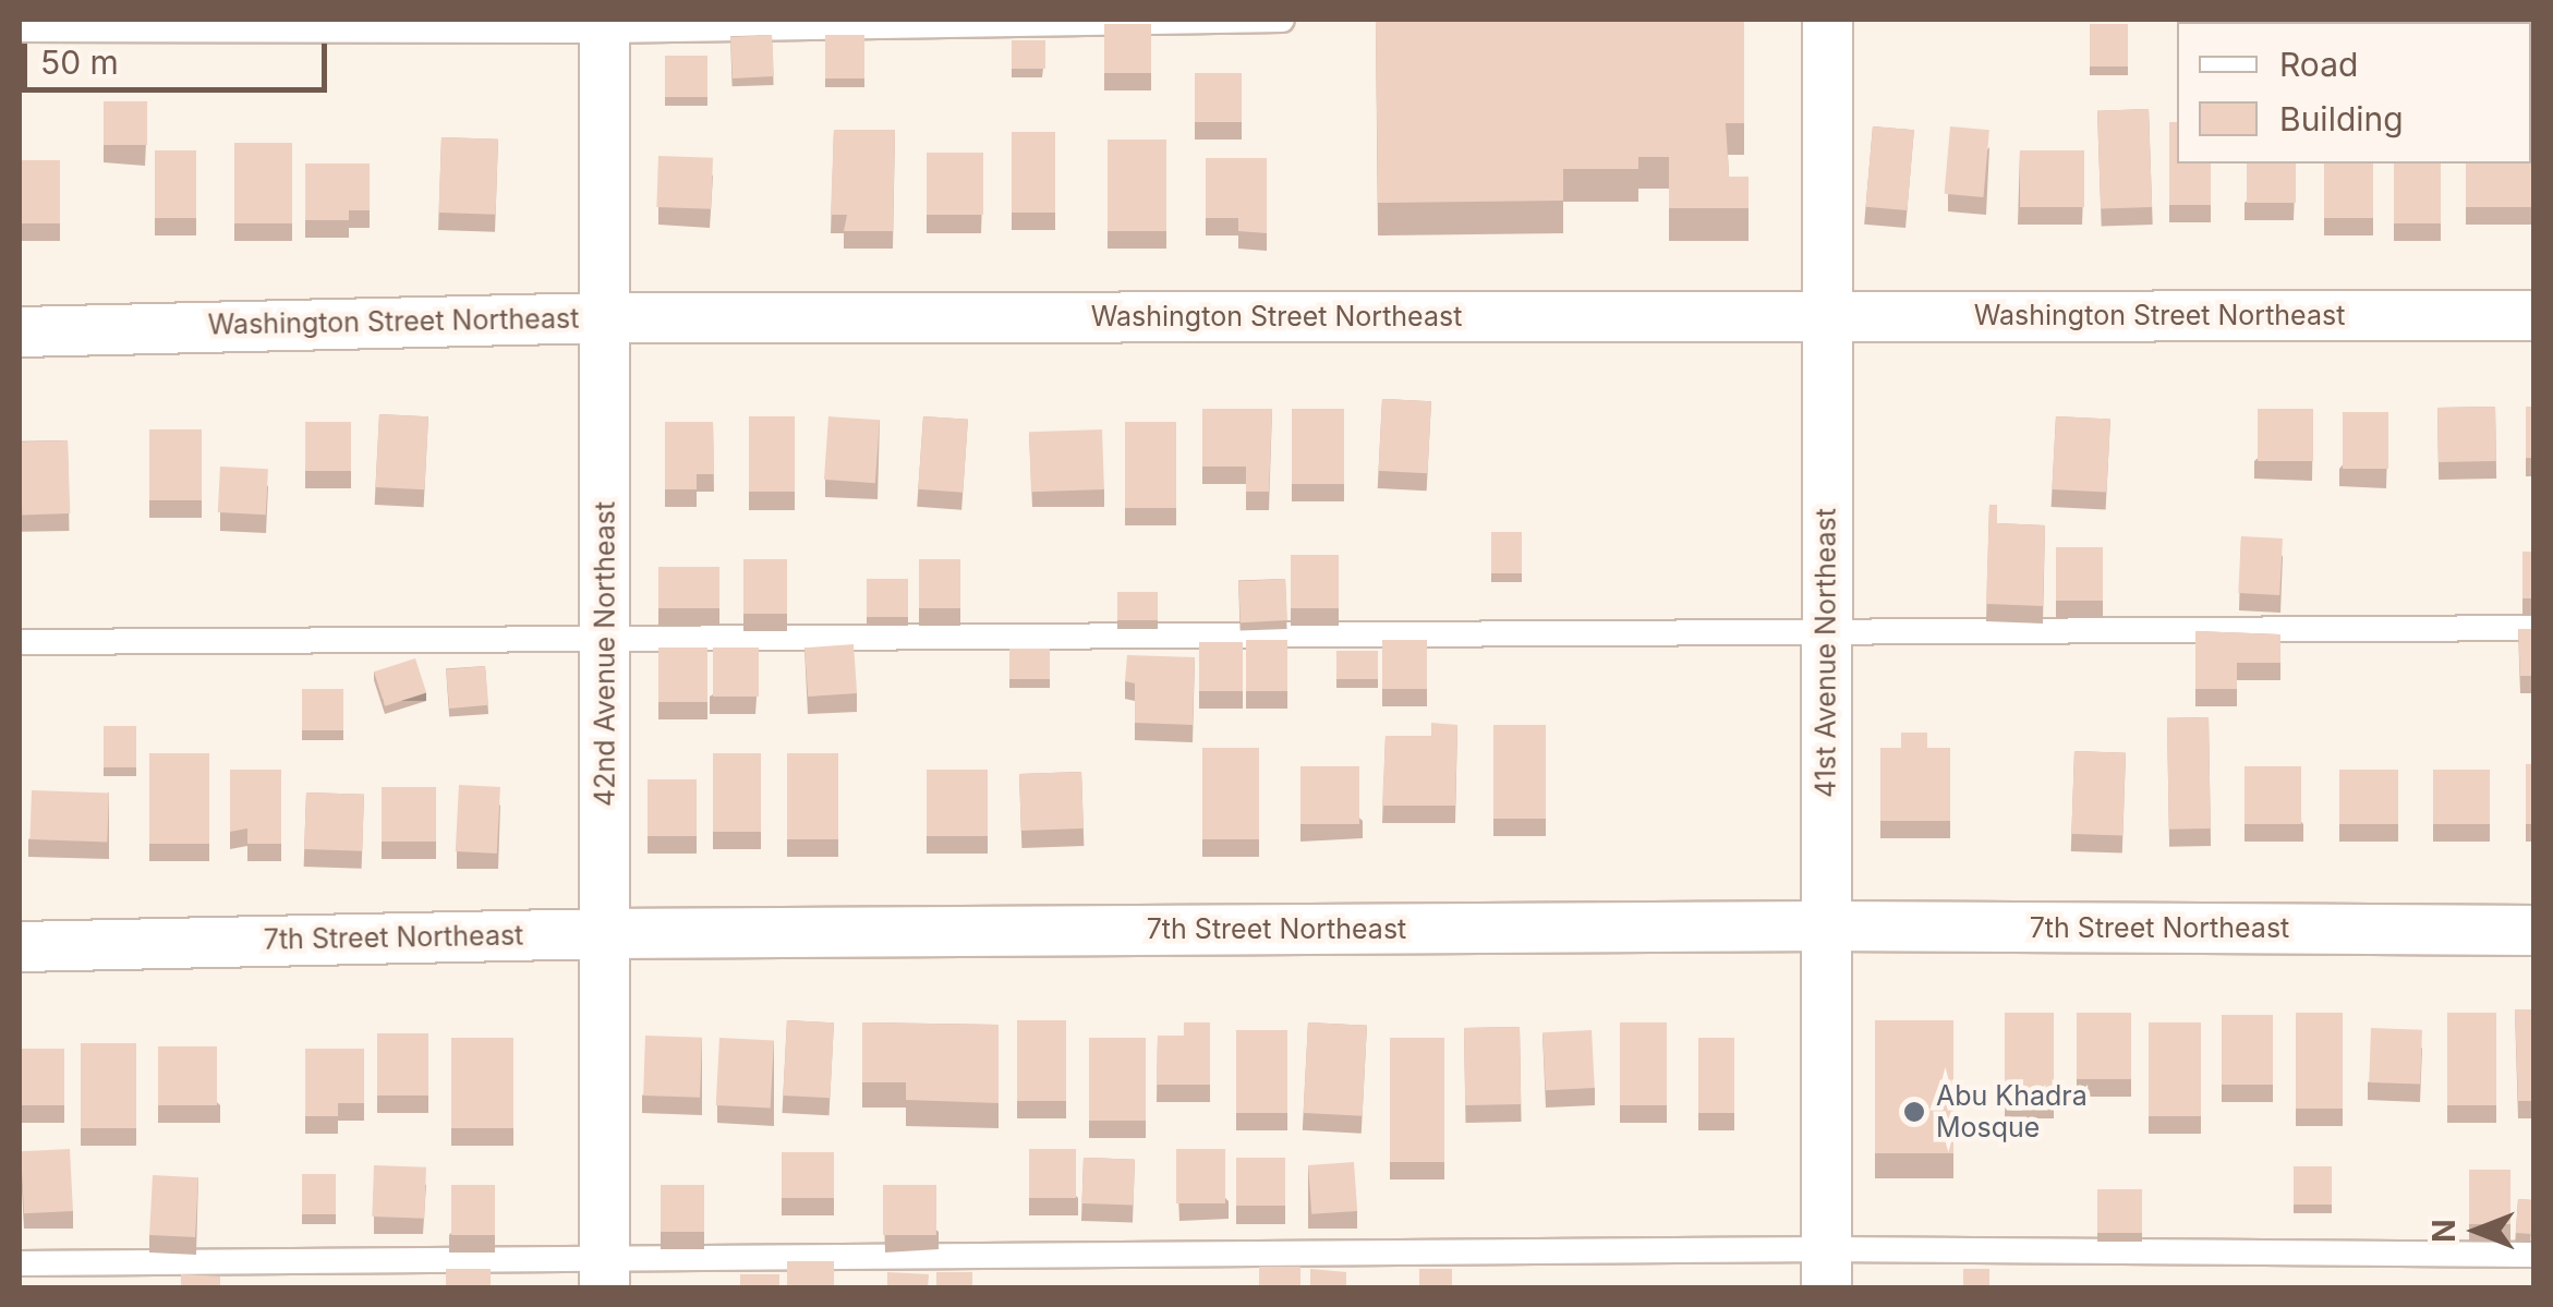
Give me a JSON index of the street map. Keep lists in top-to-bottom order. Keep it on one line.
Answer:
{"streets":{"street":["Washington Street Northeast","41st Avenue Northeast","42nd Avenue Northeast","7th Street Northeast"]},"crossings":[["Washington Street Northeast","41st Avenue Northeast"],["Washington Street Northeast","42nd Avenue Northeast"],["41st Avenue Northeast","7th Street Northeast"],["42nd Avenue Northeast","7th Street Northeast"]],"places":["Abu Khadra Mosque"],"legend":["Road","Building"],"scale_bar":"50 m","north":"left"}
